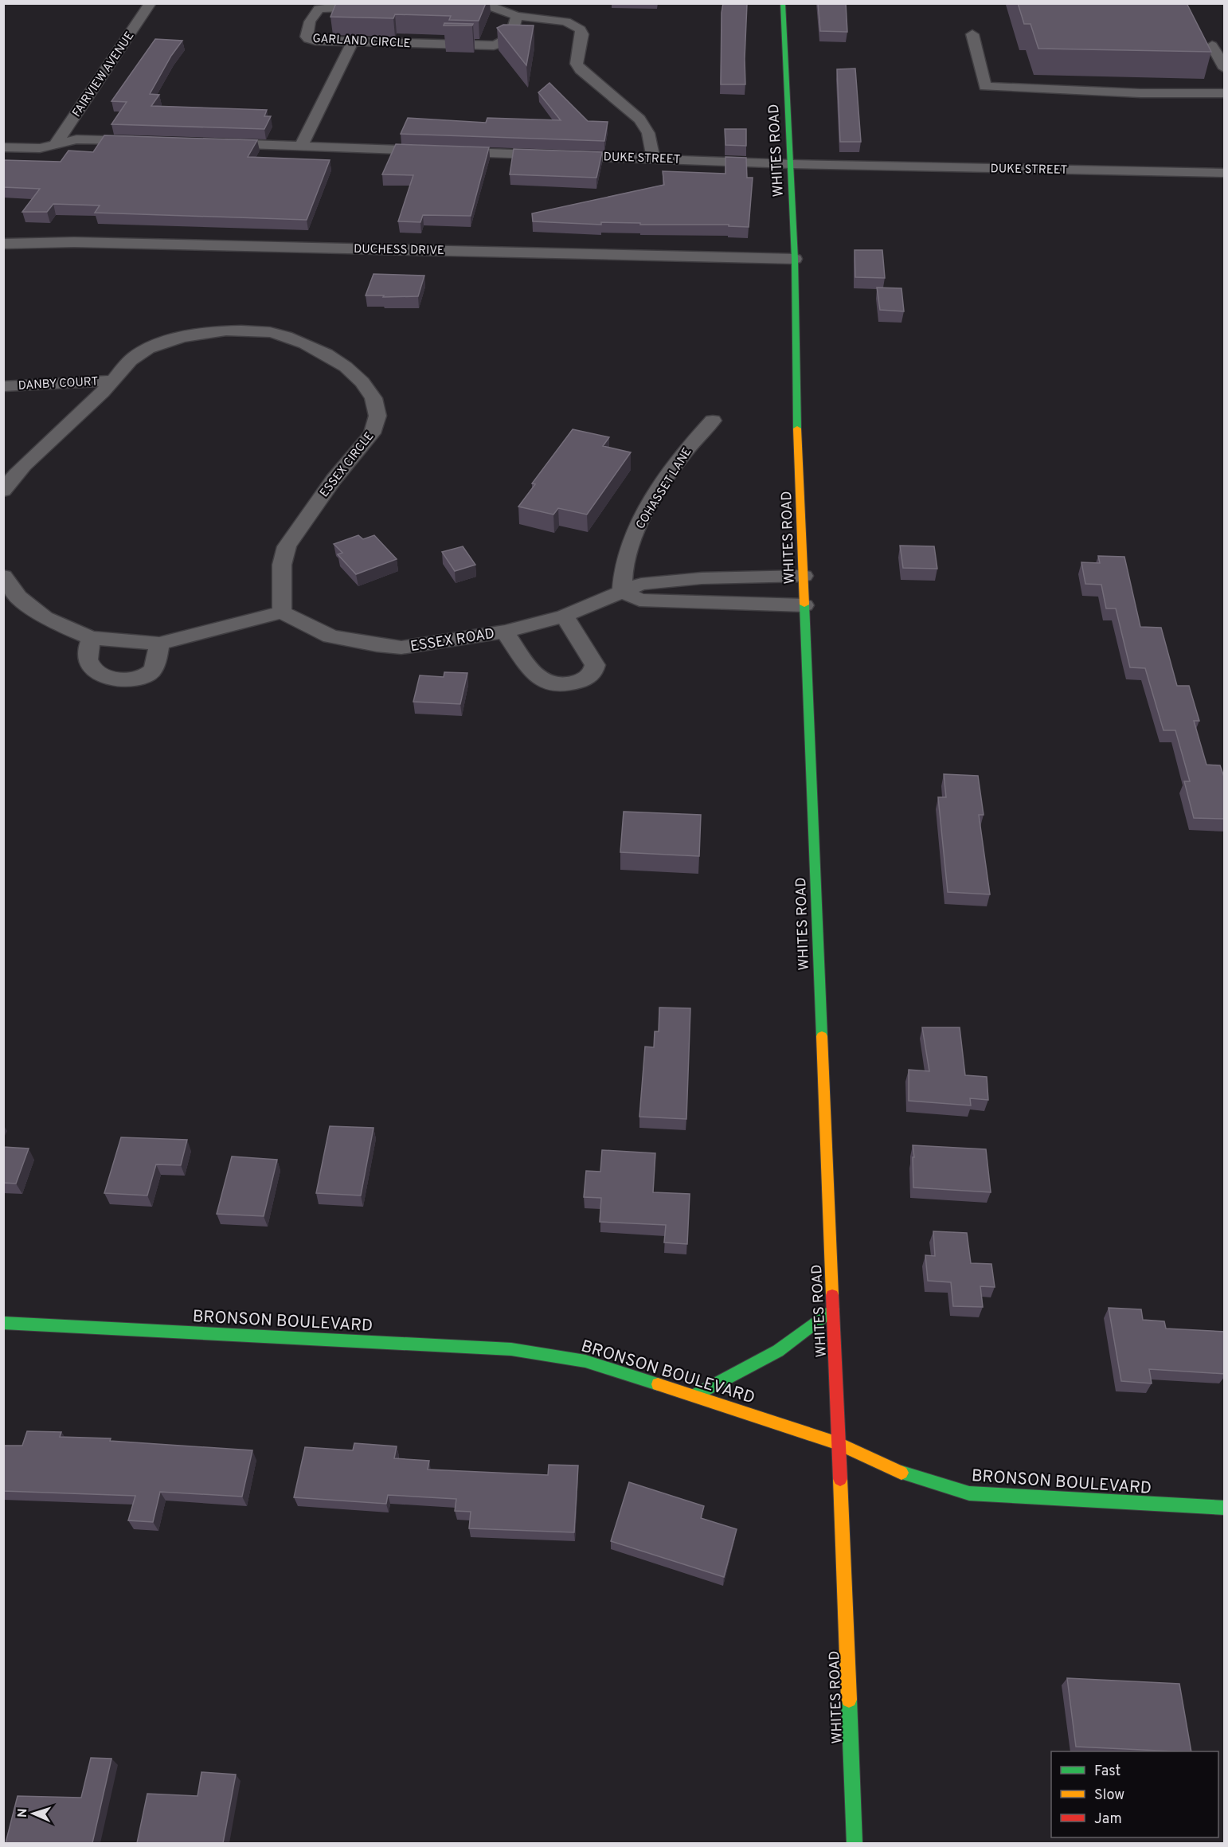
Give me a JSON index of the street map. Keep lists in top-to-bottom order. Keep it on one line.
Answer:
{"streets":{"street":["GARLAND CIRCLE","FAIRVIEW AVENUE","WHITES ROAD","DUKE STREET","DUCHESS DRIVE","DANBY COURT","ESSEX CIRCLE","COHASSET LANE","ESSEX ROAD","BRONSON BOULEVARD"]},"crossings":[["WHITES ROAD","DUKE STREET"],["WHITES ROAD","DUCHESS DRIVE"],["WHITES ROAD","ESSEX ROAD"],["WHITES ROAD","BRONSON BOULEVARD"],["DANBY COURT","ESSEX CIRCLE"],["ESSEX CIRCLE","ESSEX ROAD"],["COHASSET LANE","ESSEX ROAD"]],"legend":["Fast","Slow","Jam"],"north":"left"}
